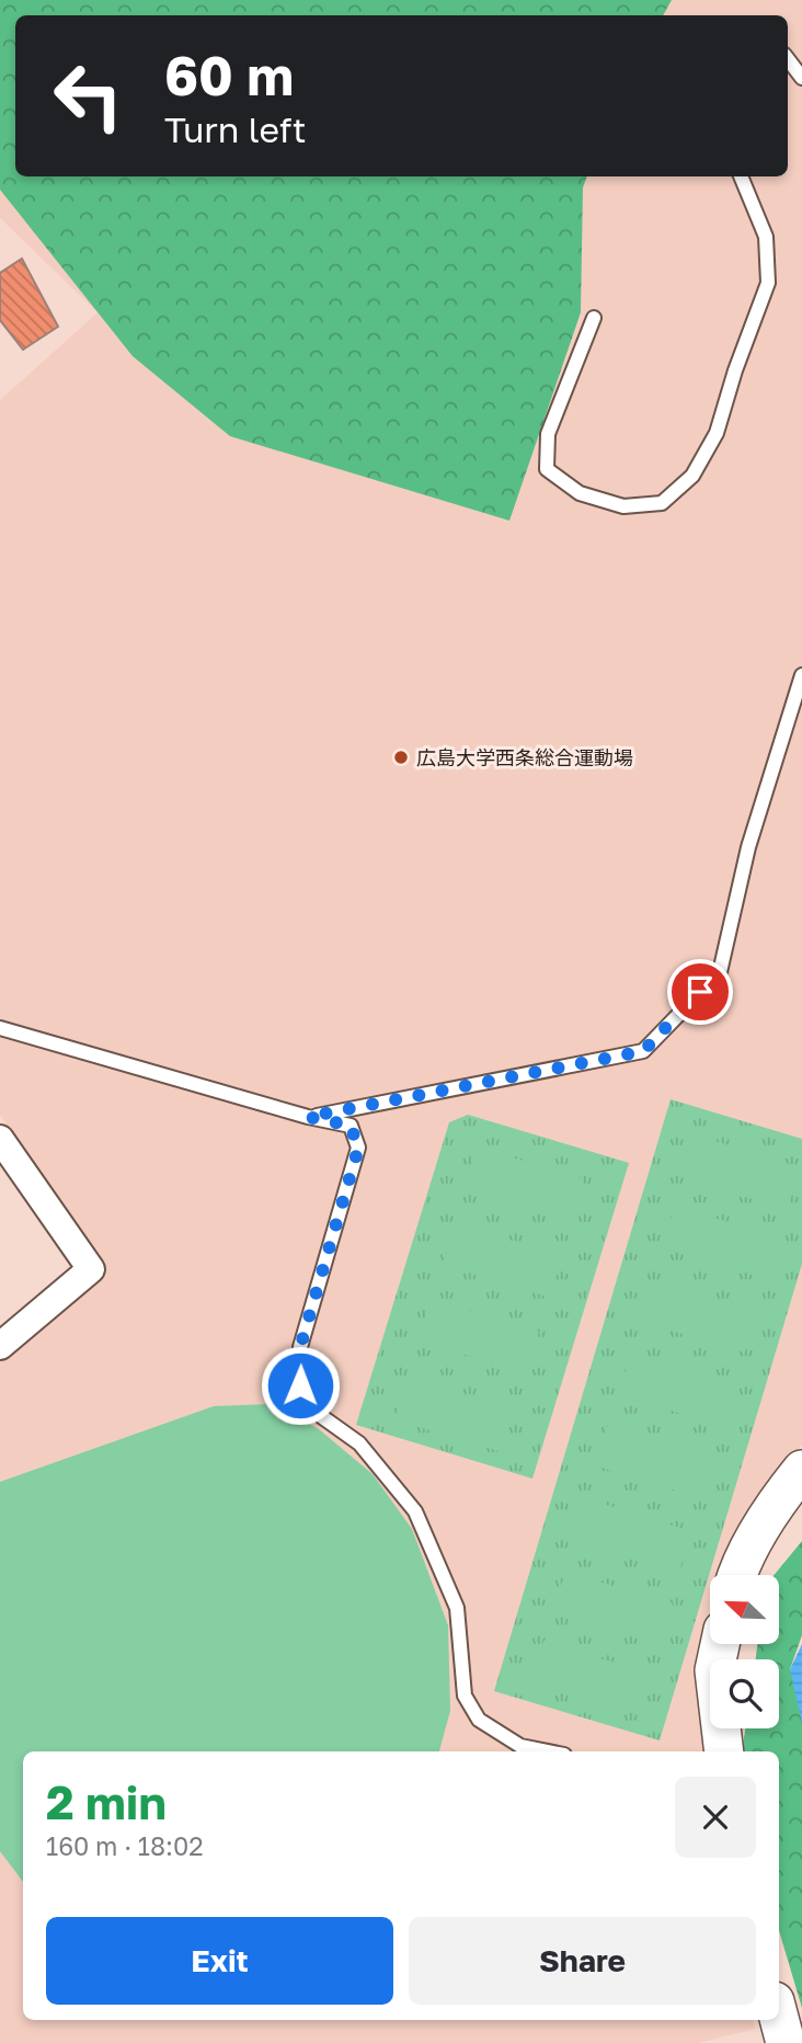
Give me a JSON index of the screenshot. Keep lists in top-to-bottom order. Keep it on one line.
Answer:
{"places":["広島大学西条総合運動場"],"north":"top left","page":{"turn":["60 m","Turn left"],"heading":["2 min","160 m · 18:02"],"buttons":["Exit","Share"]}}
